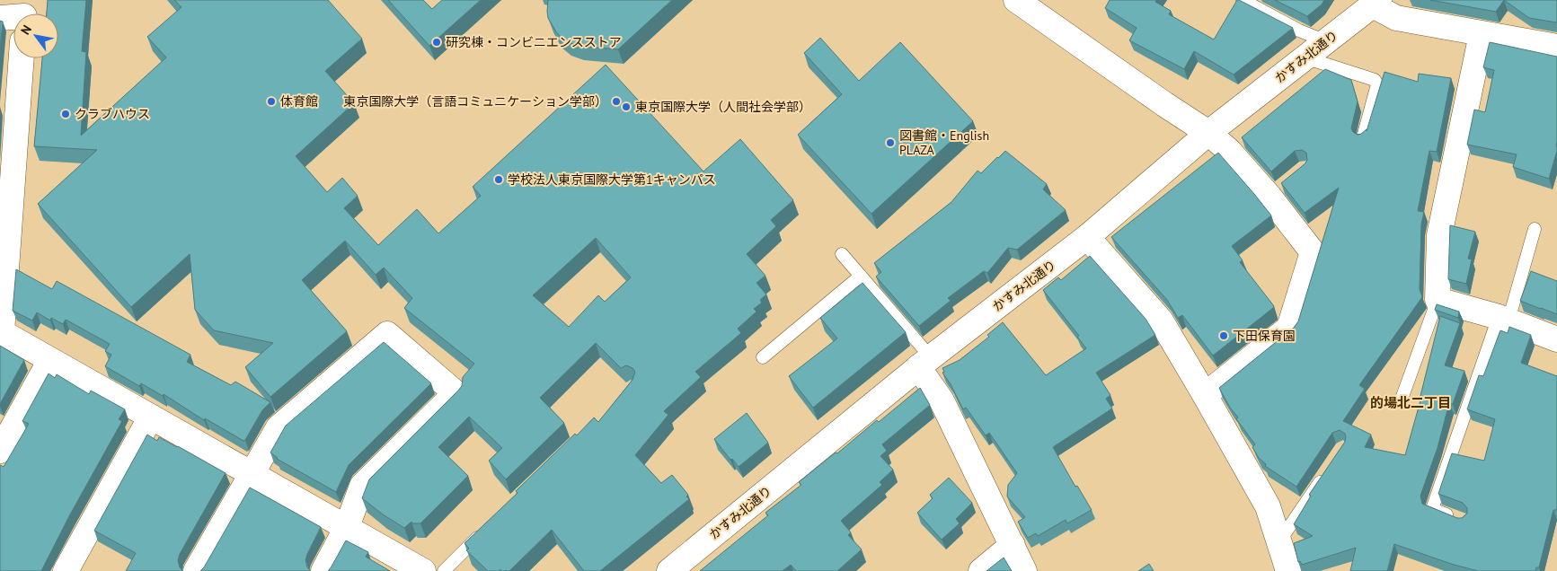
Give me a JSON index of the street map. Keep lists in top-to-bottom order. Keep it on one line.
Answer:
{"streets":{"street":["かすみ北通り"]},"districts":["的場北二丁目"],"places":["研究棟・コンビニエンスストア","体育館","東京国際大学（言語コミュニケーション学部）","東京国際大学（人間社会学部）","クラブハウス","図書館・English PLAZA","学校法人東京国際大学第1キャンパス","下田保育園"],"north":"top left"}
